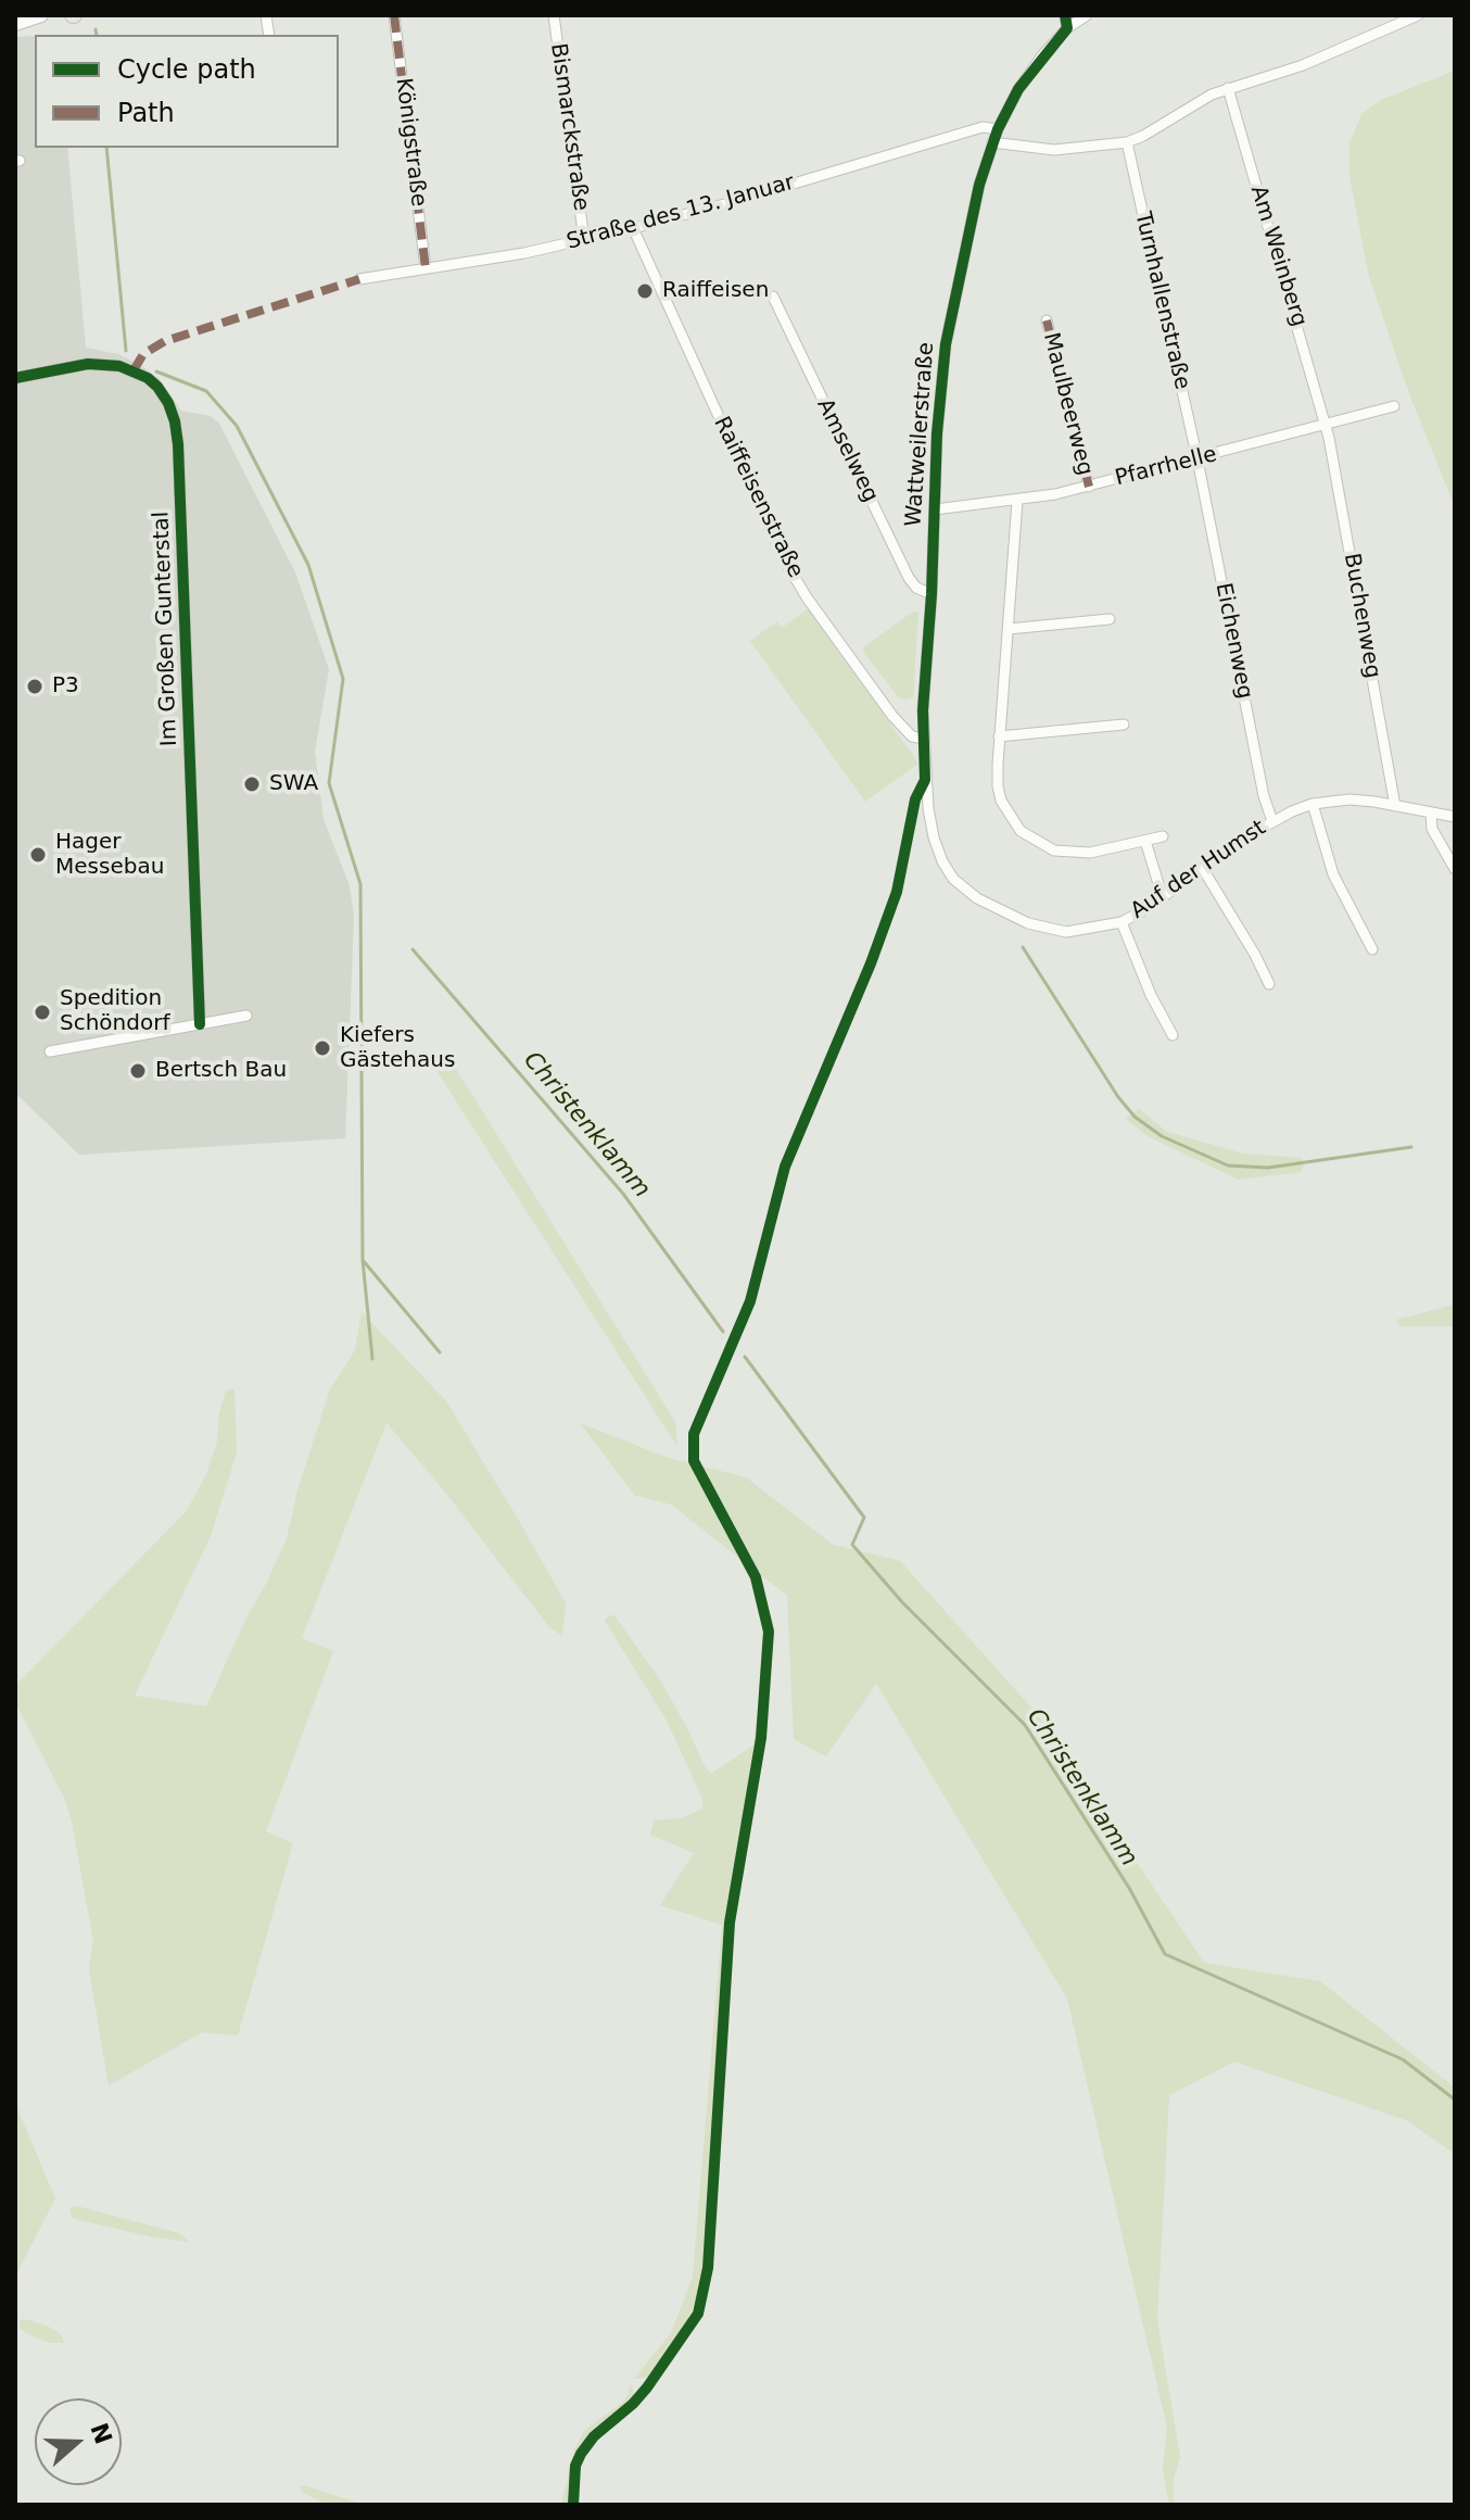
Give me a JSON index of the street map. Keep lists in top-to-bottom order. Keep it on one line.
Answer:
{"streets":{"street":["Bismarckstraße","Königstraße","Straße des 13. Januar","Am Weinberg","Turnhallenstraße","Maulbeerweg","Wattweilerstraße","Amselweg","Pfarrhelle","Raiffeisenstraße","Buchenweg","Im Großen Gunterstal","Eichenweg","Auf der Humst"]},"crossings":[["Bismarckstraße","Straße des 13. Januar"],["Königstraße","Straße des 13. Januar"],["Straße des 13. Januar","Wattweilerstraße"],["Straße des 13. Januar","Raiffeisenstraße"],["Am Weinberg","Pfarrhelle"],["Am Weinberg","Buchenweg"],["Turnhallenstraße","Pfarrhelle"],["Turnhallenstraße","Eichenweg"],["Maulbeerweg","Pfarrhelle"],["Wattweilerstraße","Amselweg"],["Wattweilerstraße","Pfarrhelle"],["Wattweilerstraße","Raiffeisenstraße"],["Wattweilerstraße","Auf der Humst"],["Pfarrhelle","Buchenweg"],["Pfarrhelle","Eichenweg"],["Buchenweg","Auf der Humst"],["Eichenweg","Auf der Humst"]],"water":["Christenklamm"],"places":["Raiffeisen","P3","SWA","Hager Messebau","Spedition Schöndorf","Kiefers Gästehaus","Bertsch Bau"],"legend":["Cycle path","Path"],"north":"right"}
